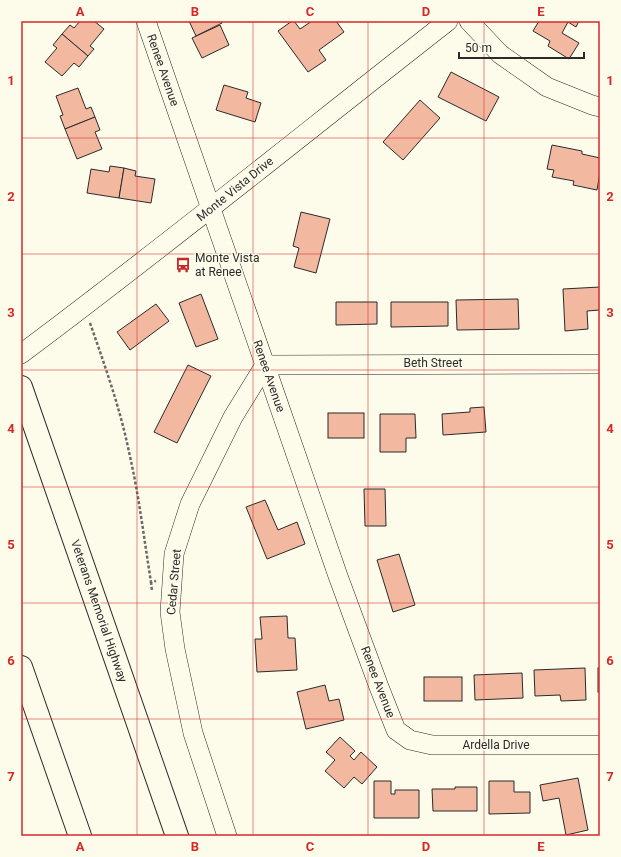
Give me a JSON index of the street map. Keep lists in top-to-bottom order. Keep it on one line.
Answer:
{"streets":{"highway":["Veterans Memorial Highway"],"street":["Renee Avenue","Monte Vista Drive","Beth Street","Cedar Street","Ardella Drive"]},"crossings":[["Renee Avenue","Monte Vista Drive"],["Renee Avenue","Beth Street"],["Renee Avenue","Cedar Street"],["Renee Avenue","Ardella Drive"],["Beth Street","Cedar Street"]],"places":{"bus stop":["Monte Vista at Renee"]},"scale_bar":"50 m","grid":{"columns":["A","B","C","D","E"],"rows":["1","2","3","4","5","6","7"]}}
